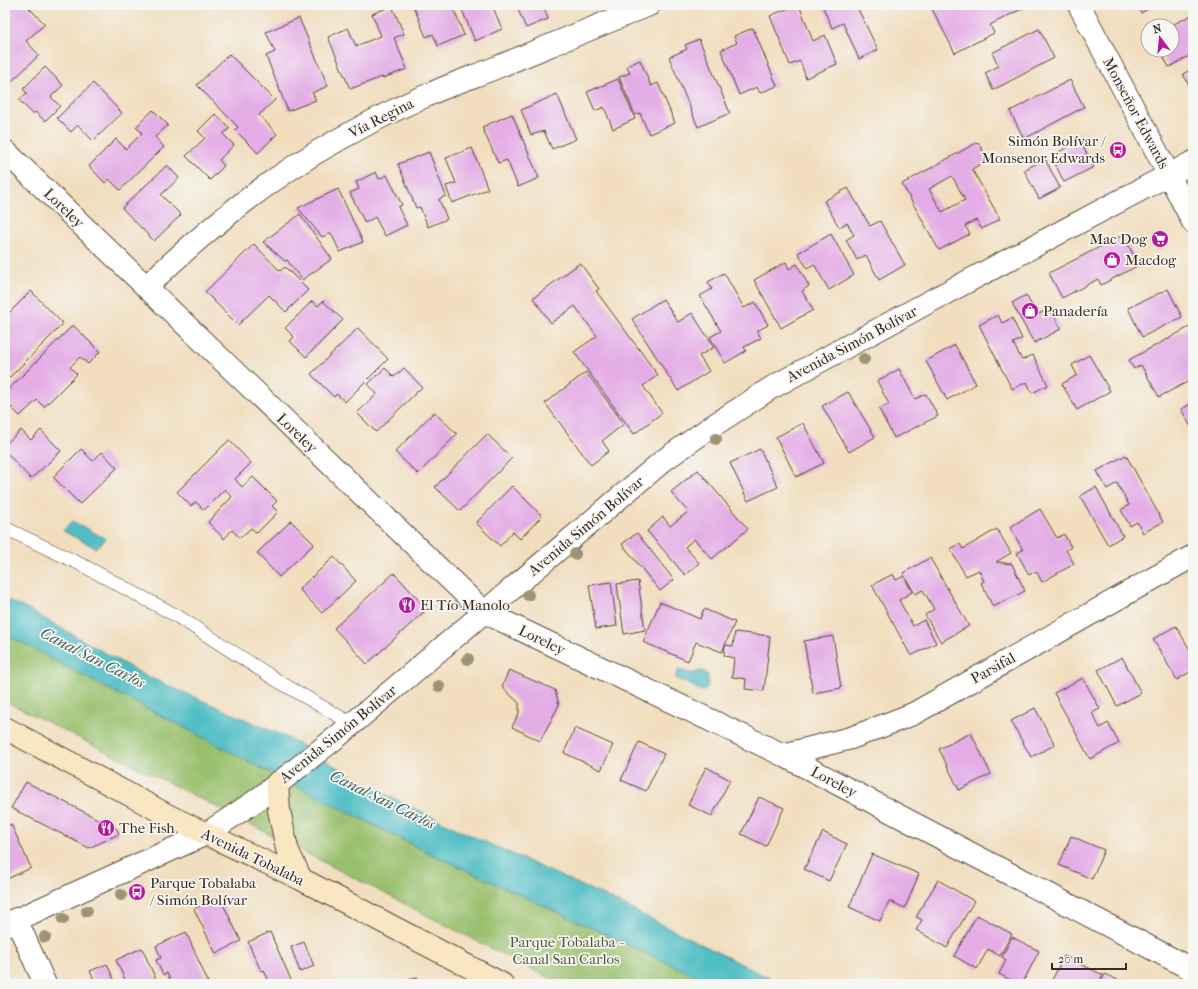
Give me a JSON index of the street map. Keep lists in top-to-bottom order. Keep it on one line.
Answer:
{"streets":{"main road":["Avenida Tobalaba"],"street":["Monseñor Edwards","Vía Regina","Loreley","Avenida Simón Bolívar","Parsifal"]},"crossings":[["Monseñor Edwards","Avenida Simón Bolívar"],["Vía Regina","Loreley"],["Loreley","Avenida Simón Bolívar"],["Loreley","Parsifal"],["Avenida Simón Bolívar","Avenida Tobalaba"]],"water":["Canal San Carlos"],"parks":["Parque Tobalaba - Canal San Carlos"],"places":{"bus stop":["Simón Bolívar / Monsenor Edwards","Parque Tobalaba / Simón Bolívar"],"supermarket":["Mac Dog"],"shop":["Macdog","Panadería"],"restaurant":["El Tío Manolo","The Fish"]},"scale_bar":"20 m","north":"top"}
